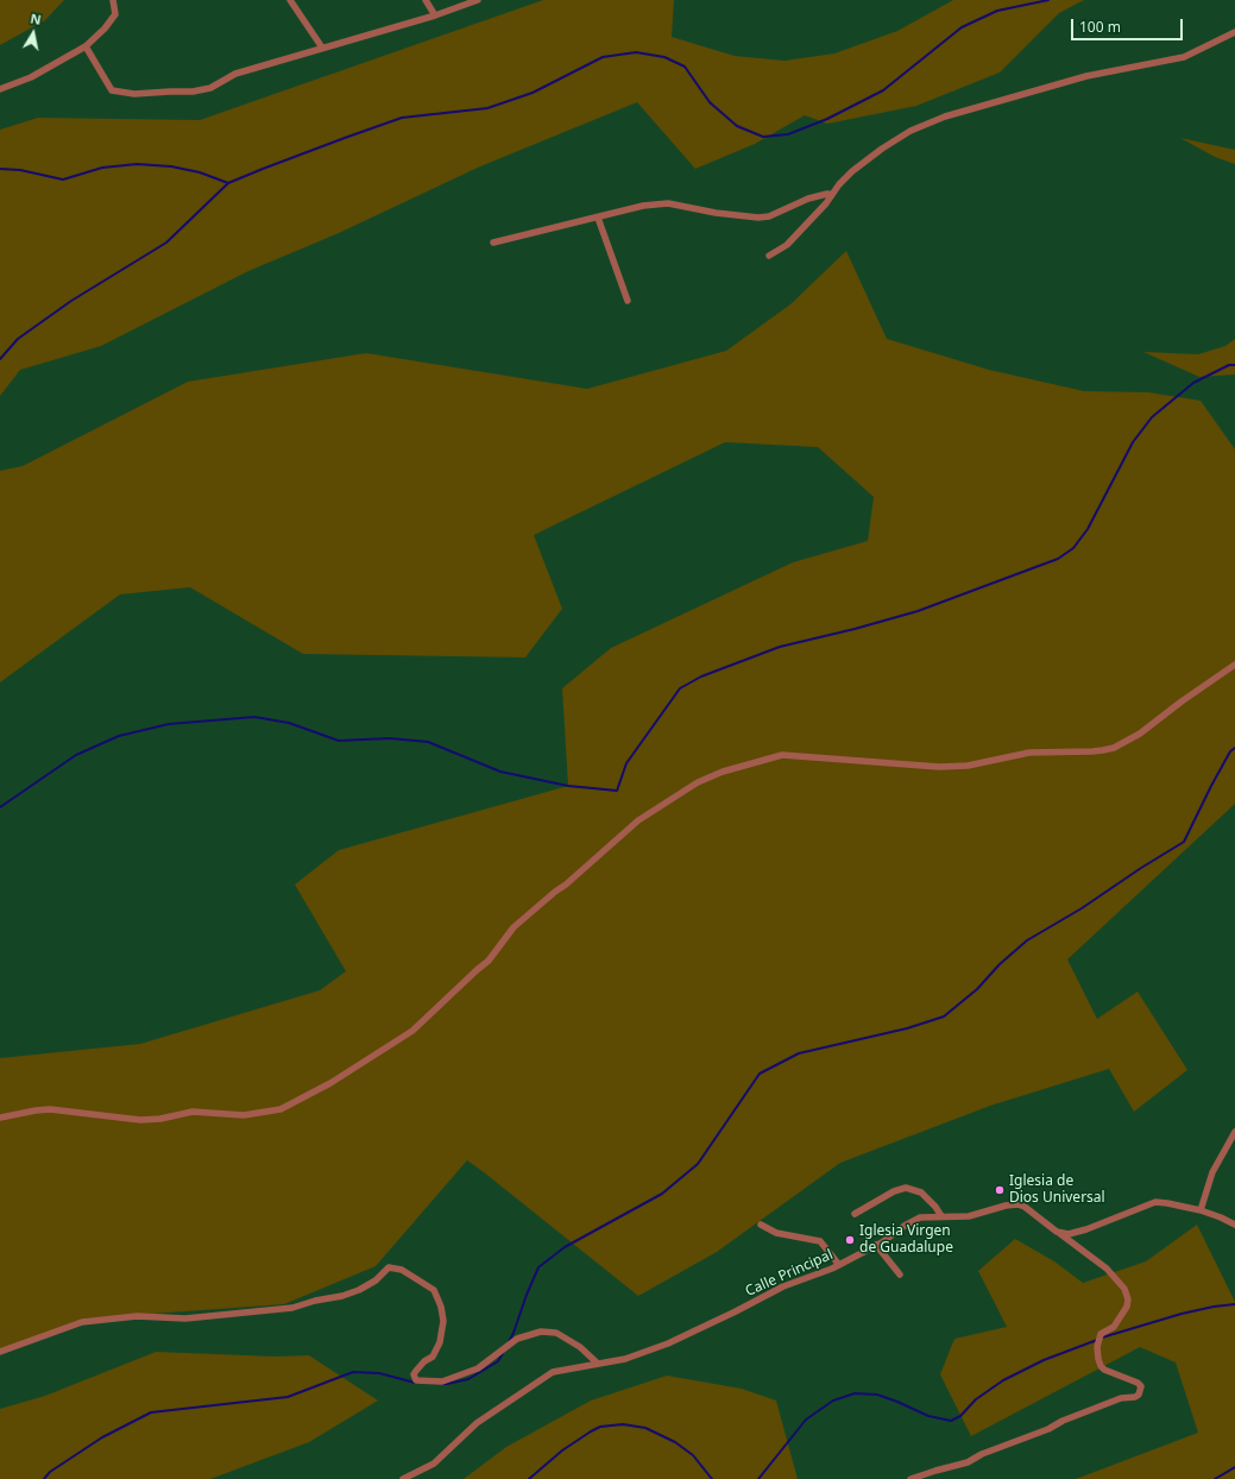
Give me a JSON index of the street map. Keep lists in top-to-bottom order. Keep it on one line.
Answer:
{"streets":{"street":["Calle Principal"]},"places":["Iglesia de Dios Universal","Iglesia Virgen de Guadalupe"],"scale_bar":"100 m","north":"top"}
